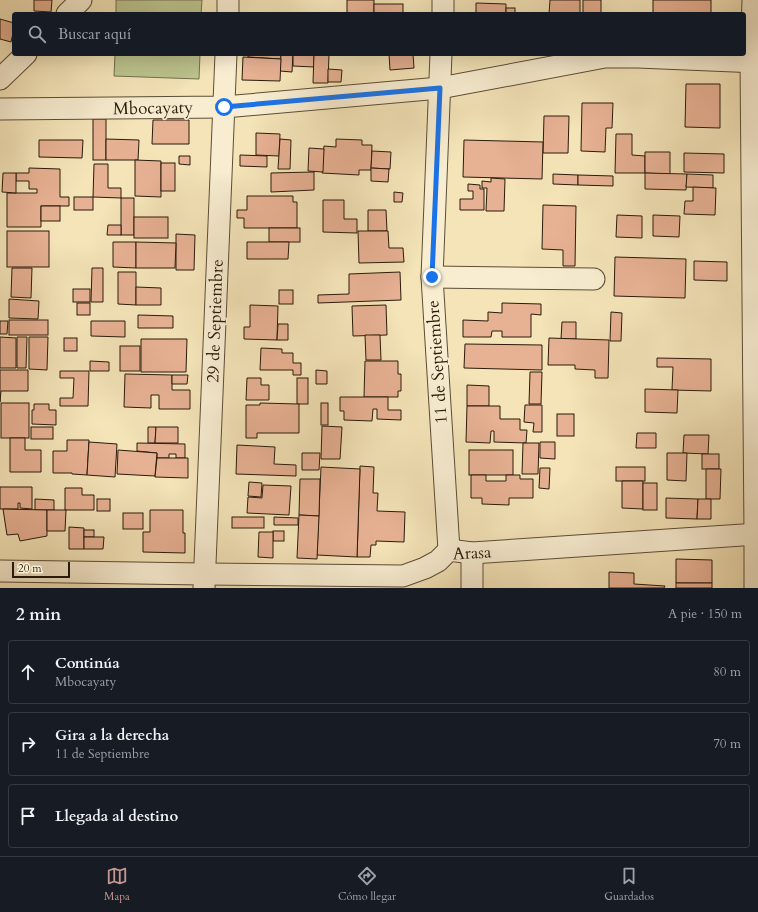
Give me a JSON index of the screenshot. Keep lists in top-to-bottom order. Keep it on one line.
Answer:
{"streets":{"street":["Mbocayaty","29 de Septiembre","11 de Septiembre","Arasa"]},"crossings":[["Mbocayaty","29 de Septiembre"],["Mbocayaty","11 de Septiembre"],["29 de Septiembre","Arasa"],["11 de Septiembre","Arasa"]],"scale_bar":"20 m","page":{"search":"Buscar aquí","scale":"20 m","heading":["2 min","A pie · 150 m"],"list":[["Continúa","Mbocayaty","80 m"],["Gira a la derecha","11 de Septiembre","70 m"],"Llegada al destino"],"nav":["Mapa","Cómo llegar","Guardados"]}}
